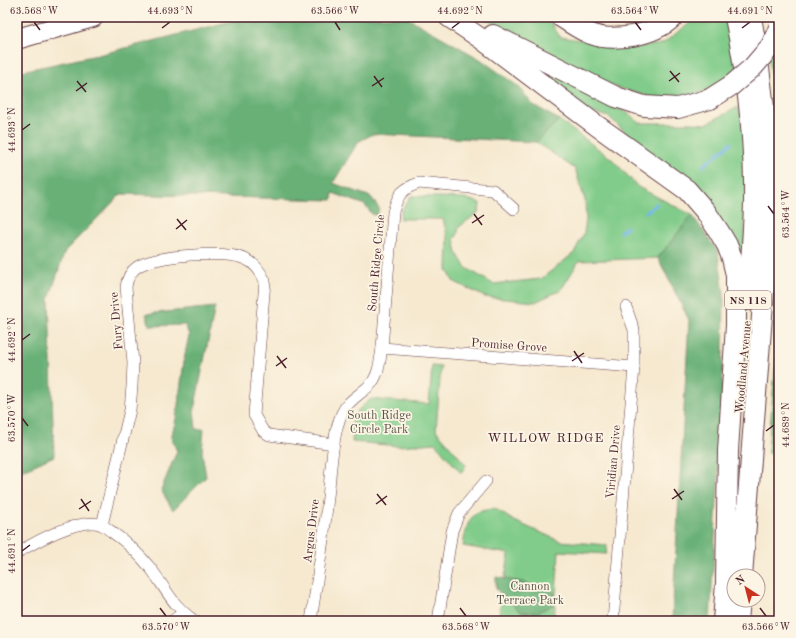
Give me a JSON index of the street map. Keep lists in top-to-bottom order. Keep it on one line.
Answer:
{"streets":{"highway":["NS 118","Woodland Avenue"],"street":["South Ridge Circle","Fury Drive","Promise Grove","Viridian Drive","Argus Drive"]},"crossings":[["South Ridge Circle","Fury Drive"],["South Ridge Circle","Promise Grove"],["South Ridge Circle","Argus Drive"],["Fury Drive","Argus Drive"],["Promise Grove","Viridian Drive"]],"districts":["WILLOW RIDGE"],"parks":["South Ridge Circle Park","Cannon Terrace Park"],"north":"top left","coordinates":["63.568°W","44.693°N","63.566°W","44.692°N","63.564°W","44.691°N","63.570°W","44.689°N"]}
